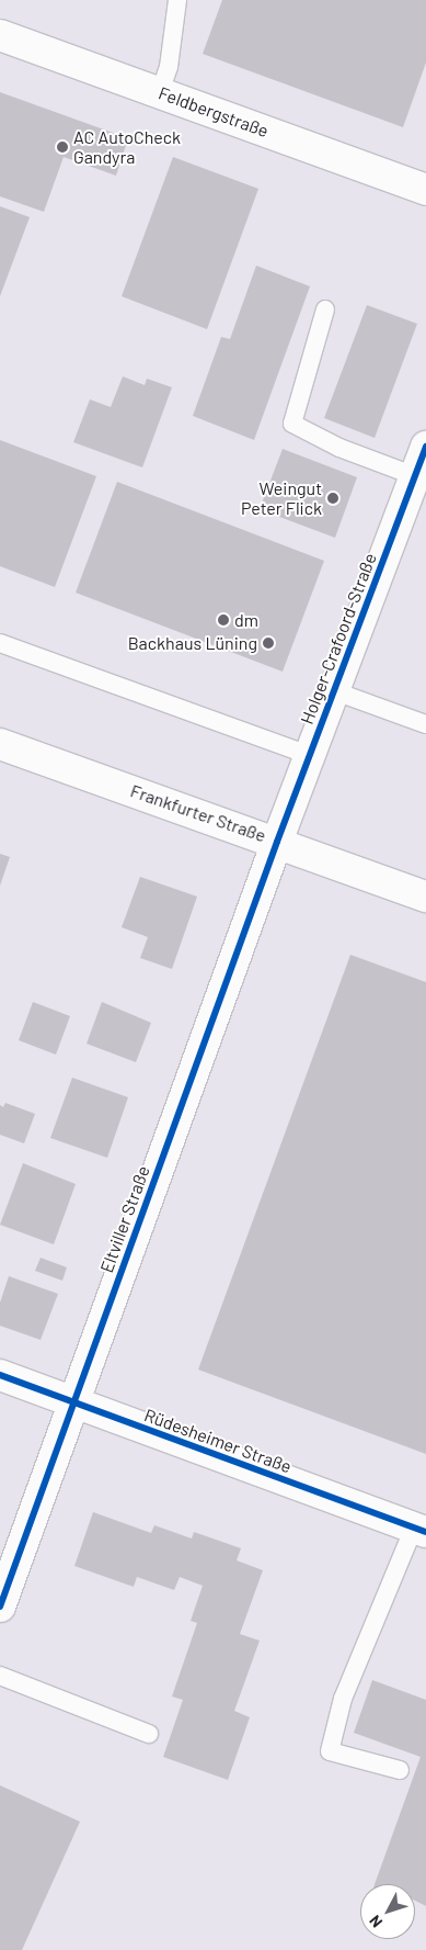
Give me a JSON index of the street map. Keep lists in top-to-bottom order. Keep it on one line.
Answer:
{"streets":{"street":["Feldbergstraße","Holger-Crafoord-Straße","Frankfurter Straße","Eltviller Straße","Rüdesheimer Straße"]},"crossings":[["Holger-Crafoord-Straße","Frankfurter Straße"],["Holger-Crafoord-Straße","Eltviller Straße"],["Frankfurter Straße","Eltviller Straße"],["Eltviller Straße","Rüdesheimer Straße"]],"places":["AC AutoCheck Gandyra","Weingut Peter Flick","dm","Backhaus Lüning"],"north":"bottom left"}
